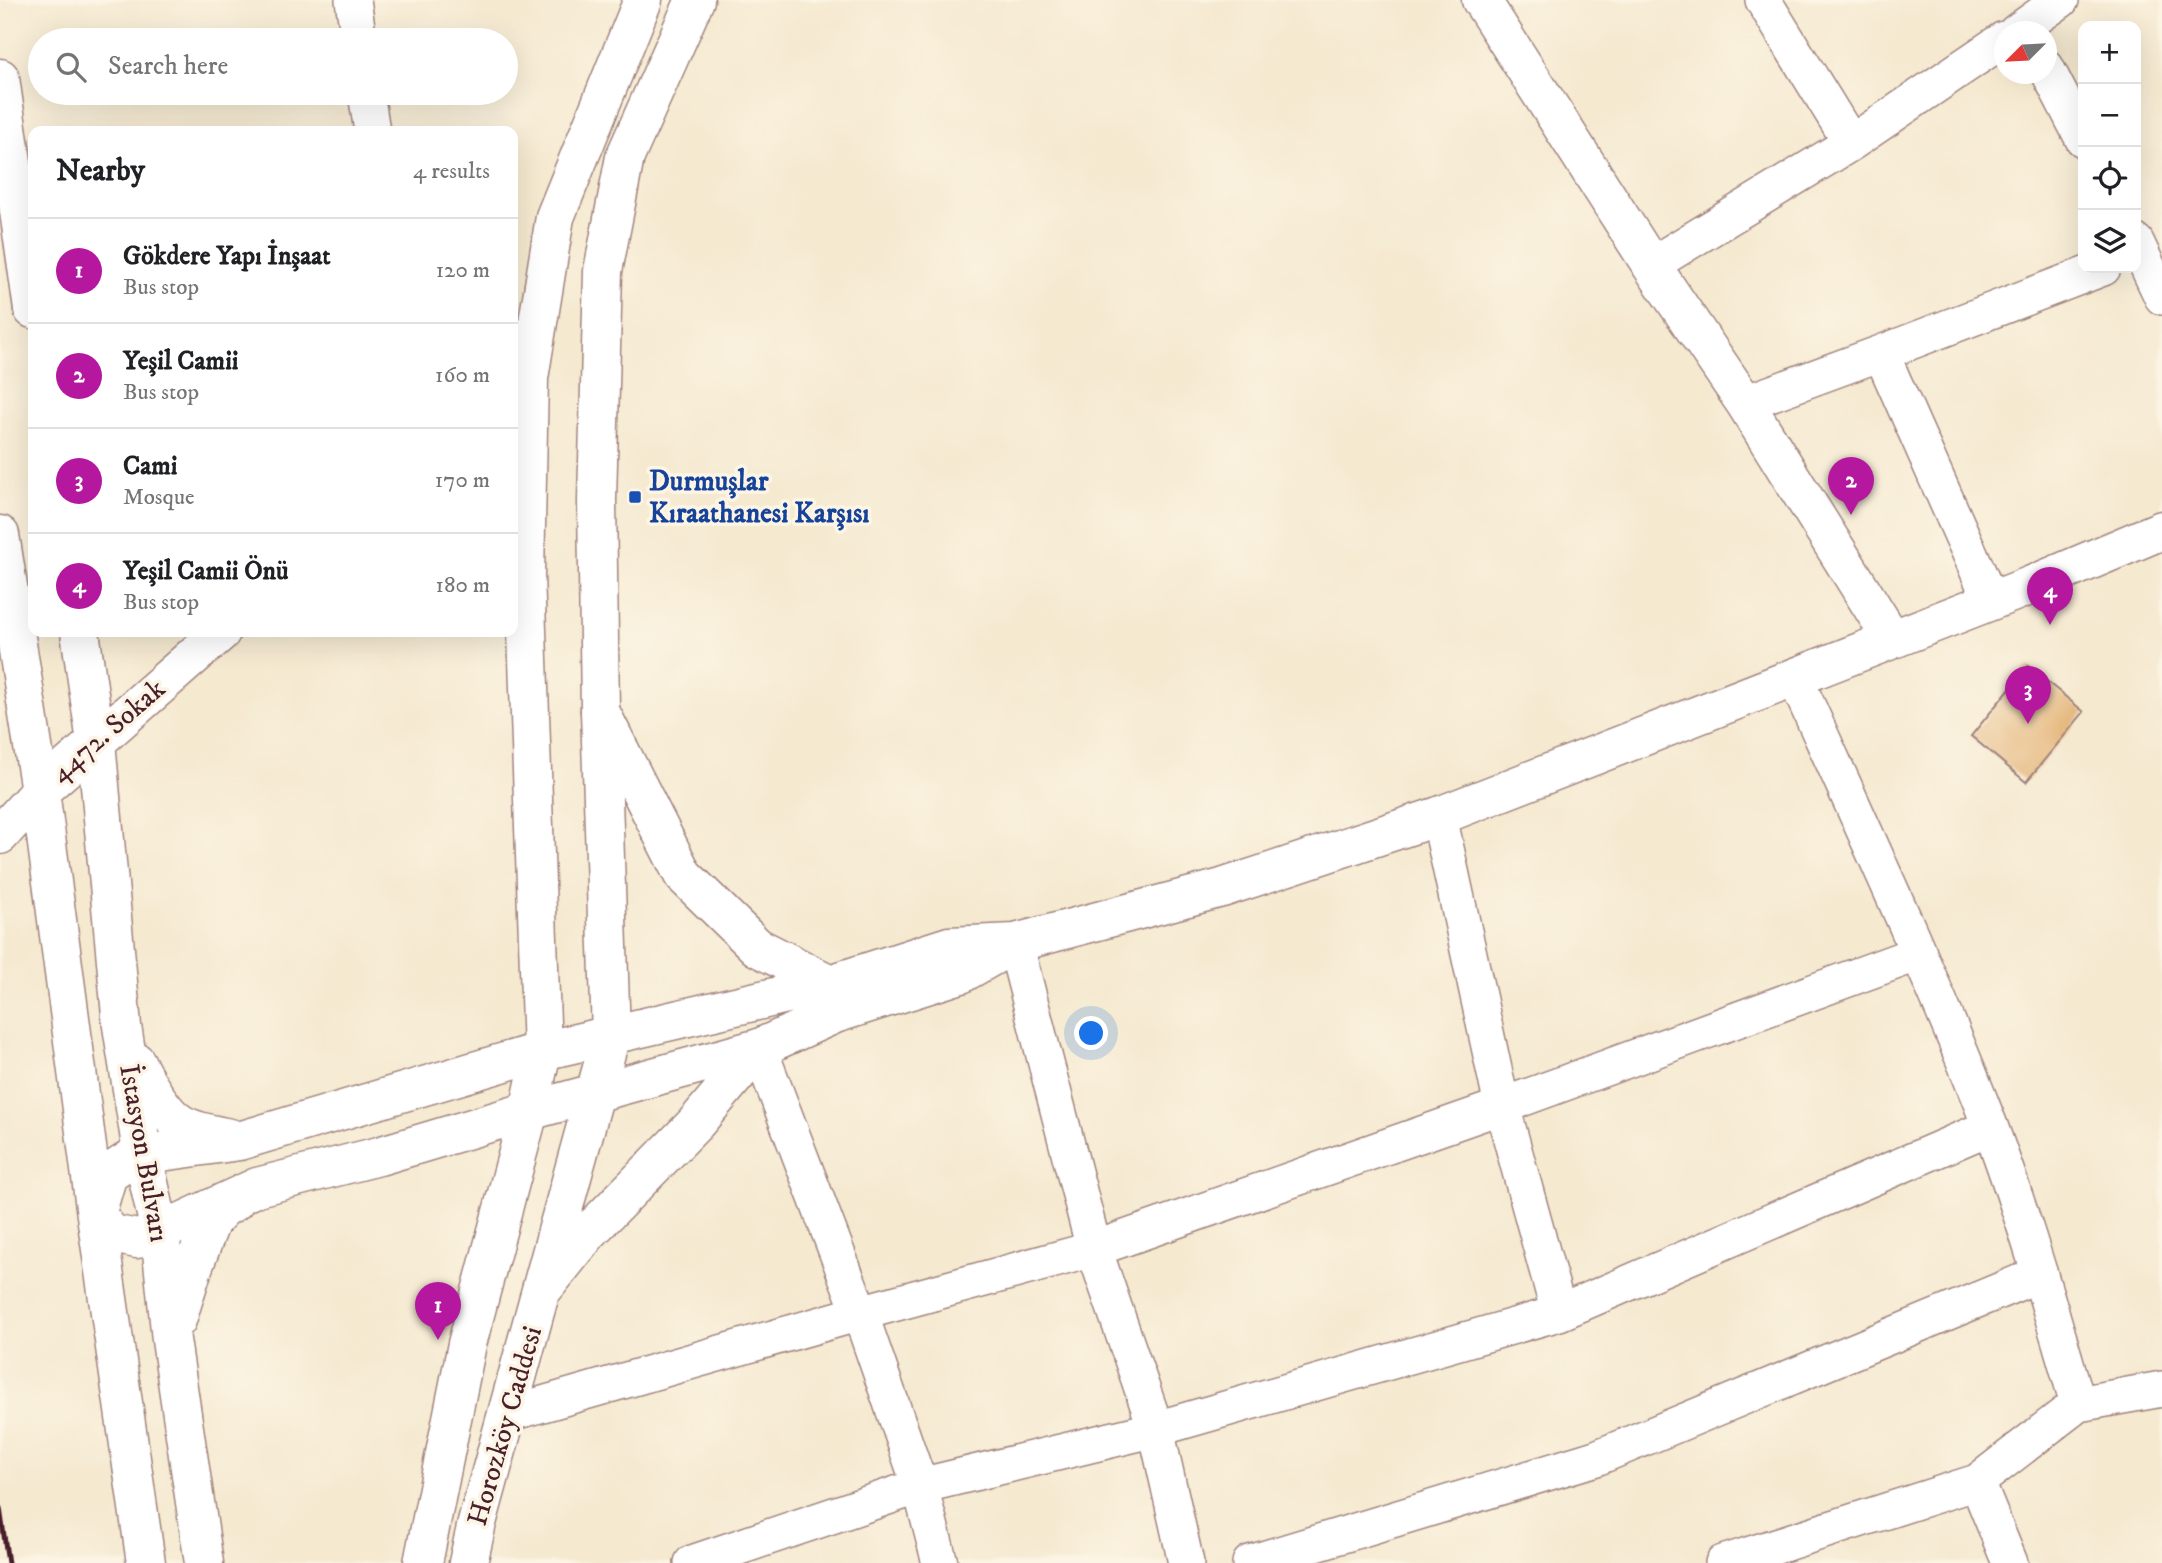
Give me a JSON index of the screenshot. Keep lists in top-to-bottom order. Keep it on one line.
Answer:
{"streets":{"street":["4472. Sokak","İstasyon Bulvarı","Horozköy Caddesi"]},"crossings":[["4472. Sokak","İstasyon Bulvarı"]],"places":{"transit":["Durmuşlar Kıraathanesi Karşısı"]},"north":"bottom left","page":{"map_buttons":["+","−"],"search":"Search here","heading":["Nearby","4 results"],"list":[{"mark":"1","name":"Gökdere Yapı İnşaat","note":"Bus stop","value":"120 m"},{"mark":"2","name":"Yeşil Camii","note":"Bus stop","value":"160 m"},{"mark":"3","name":"Cami","note":"Mosque","value":"170 m"},{"mark":"4","name":"Yeşil Camii Önü","note":"Bus stop","value":"180 m"}],"pins":["2","4","3","1"]}}
